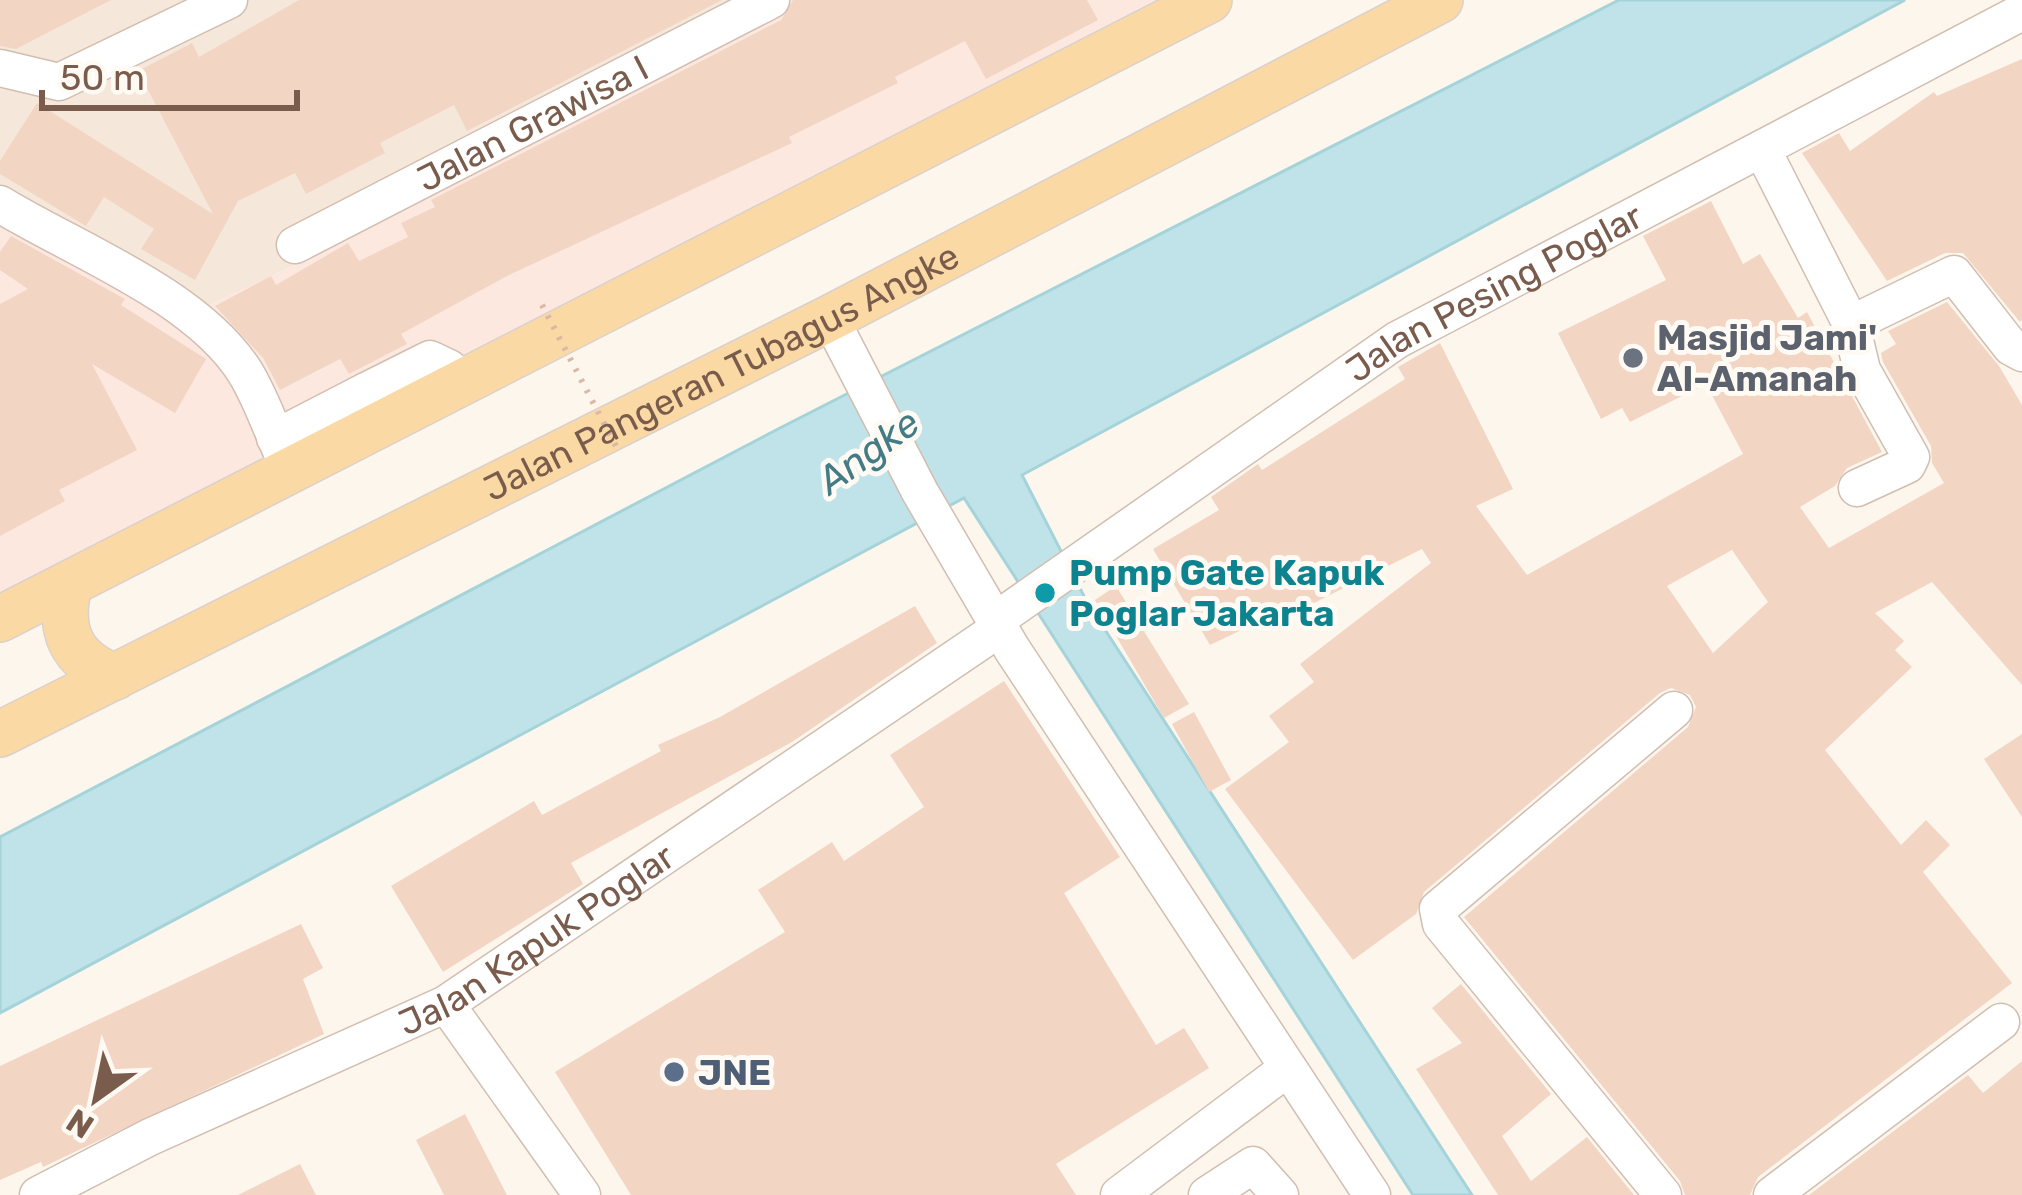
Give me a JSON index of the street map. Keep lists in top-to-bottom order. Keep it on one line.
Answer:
{"streets":{"main road":["Jalan Pangeran Tubagus Angke"],"street":["Jalan Grawisa I","Jalan Pesing Poglar","Jalan Kapuk Poglar"]},"crossings":[["Jalan Pesing Poglar","Jalan Kapuk Poglar"]],"water":["Angke"],"places":["Masjid Jami' Al-Amanah","Pump Gate Kapuk Poglar Jakarta","JNE"],"scale_bar":"50 m","north":"bottom left"}
